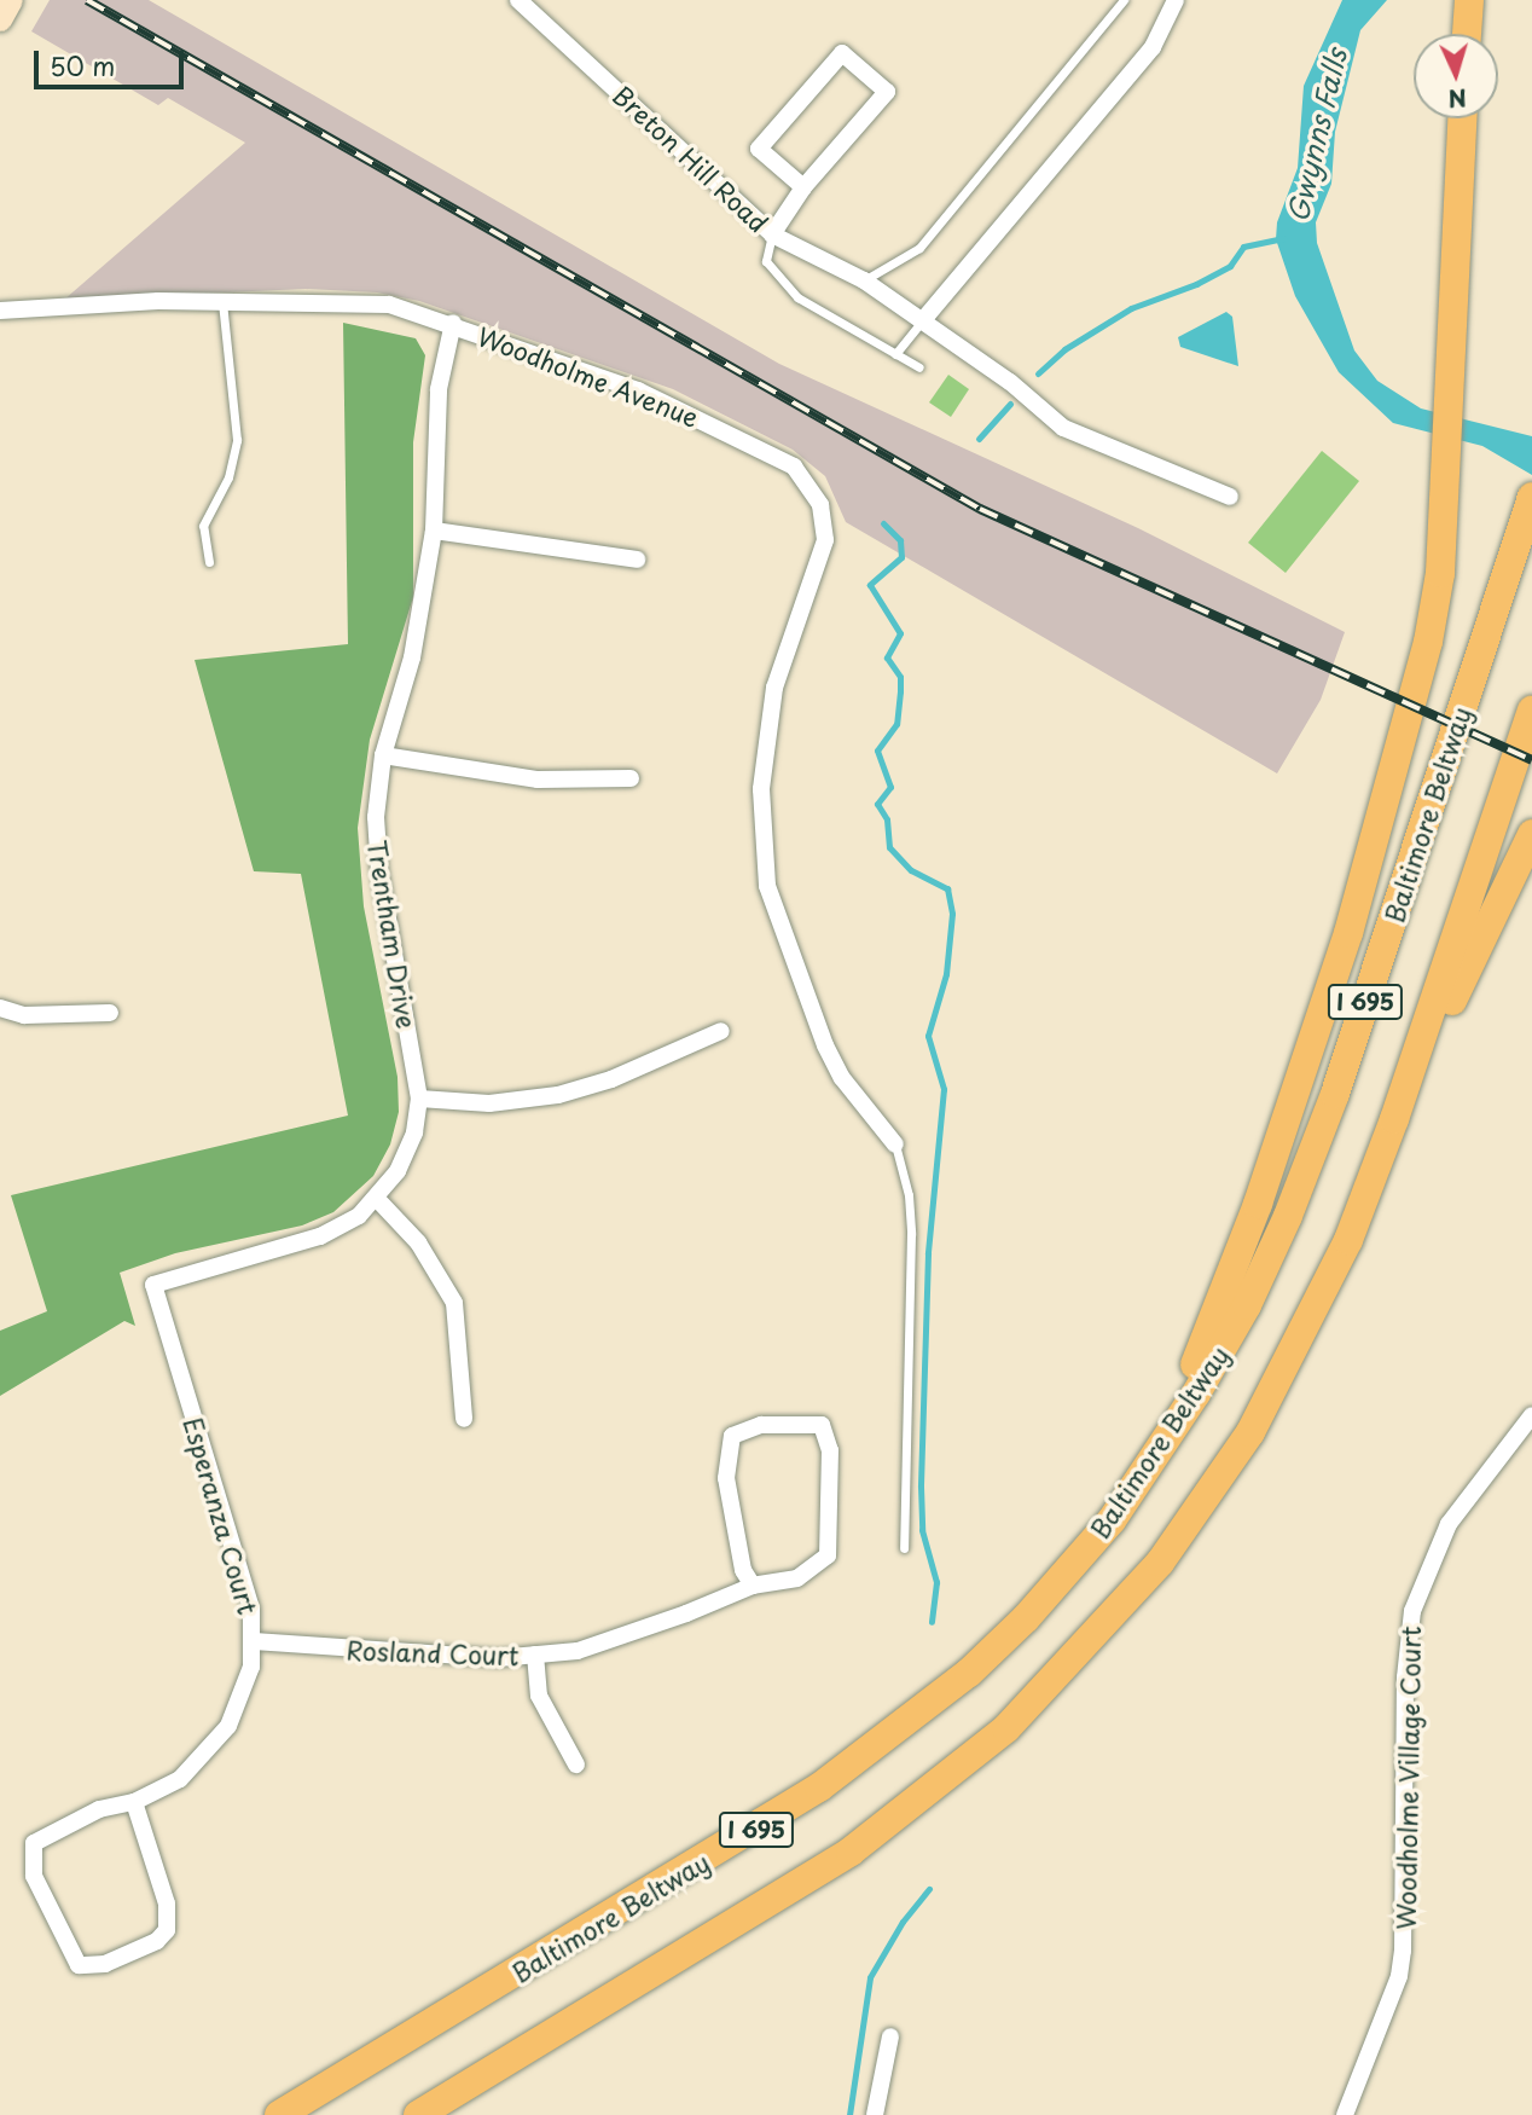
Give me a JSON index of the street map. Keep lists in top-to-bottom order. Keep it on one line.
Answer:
{"streets":{"highway":["Baltimore Beltway","I 695"],"street":["Breton Hill Road","Woodholme Avenue","Trentham Drive","Esperanza Court","Rosland Court","Woodholme Village Court"]},"crossings":[["Woodholme Avenue","Trentham Drive"],["Trentham Drive","Esperanza Court"],["Esperanza Court","Rosland Court"]],"water":["Gwynns Falls"],"scale_bar":"50 m","north":"bottom"}
